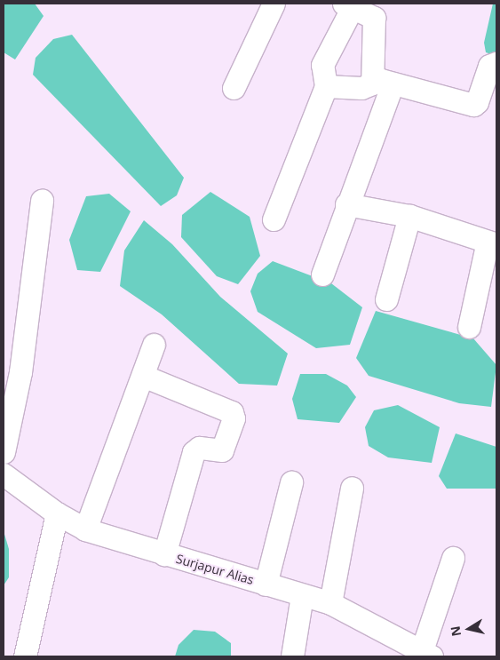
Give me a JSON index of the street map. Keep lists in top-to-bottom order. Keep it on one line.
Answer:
{"streets":{"street":["Surjapur Alias"]},"north":"left"}
